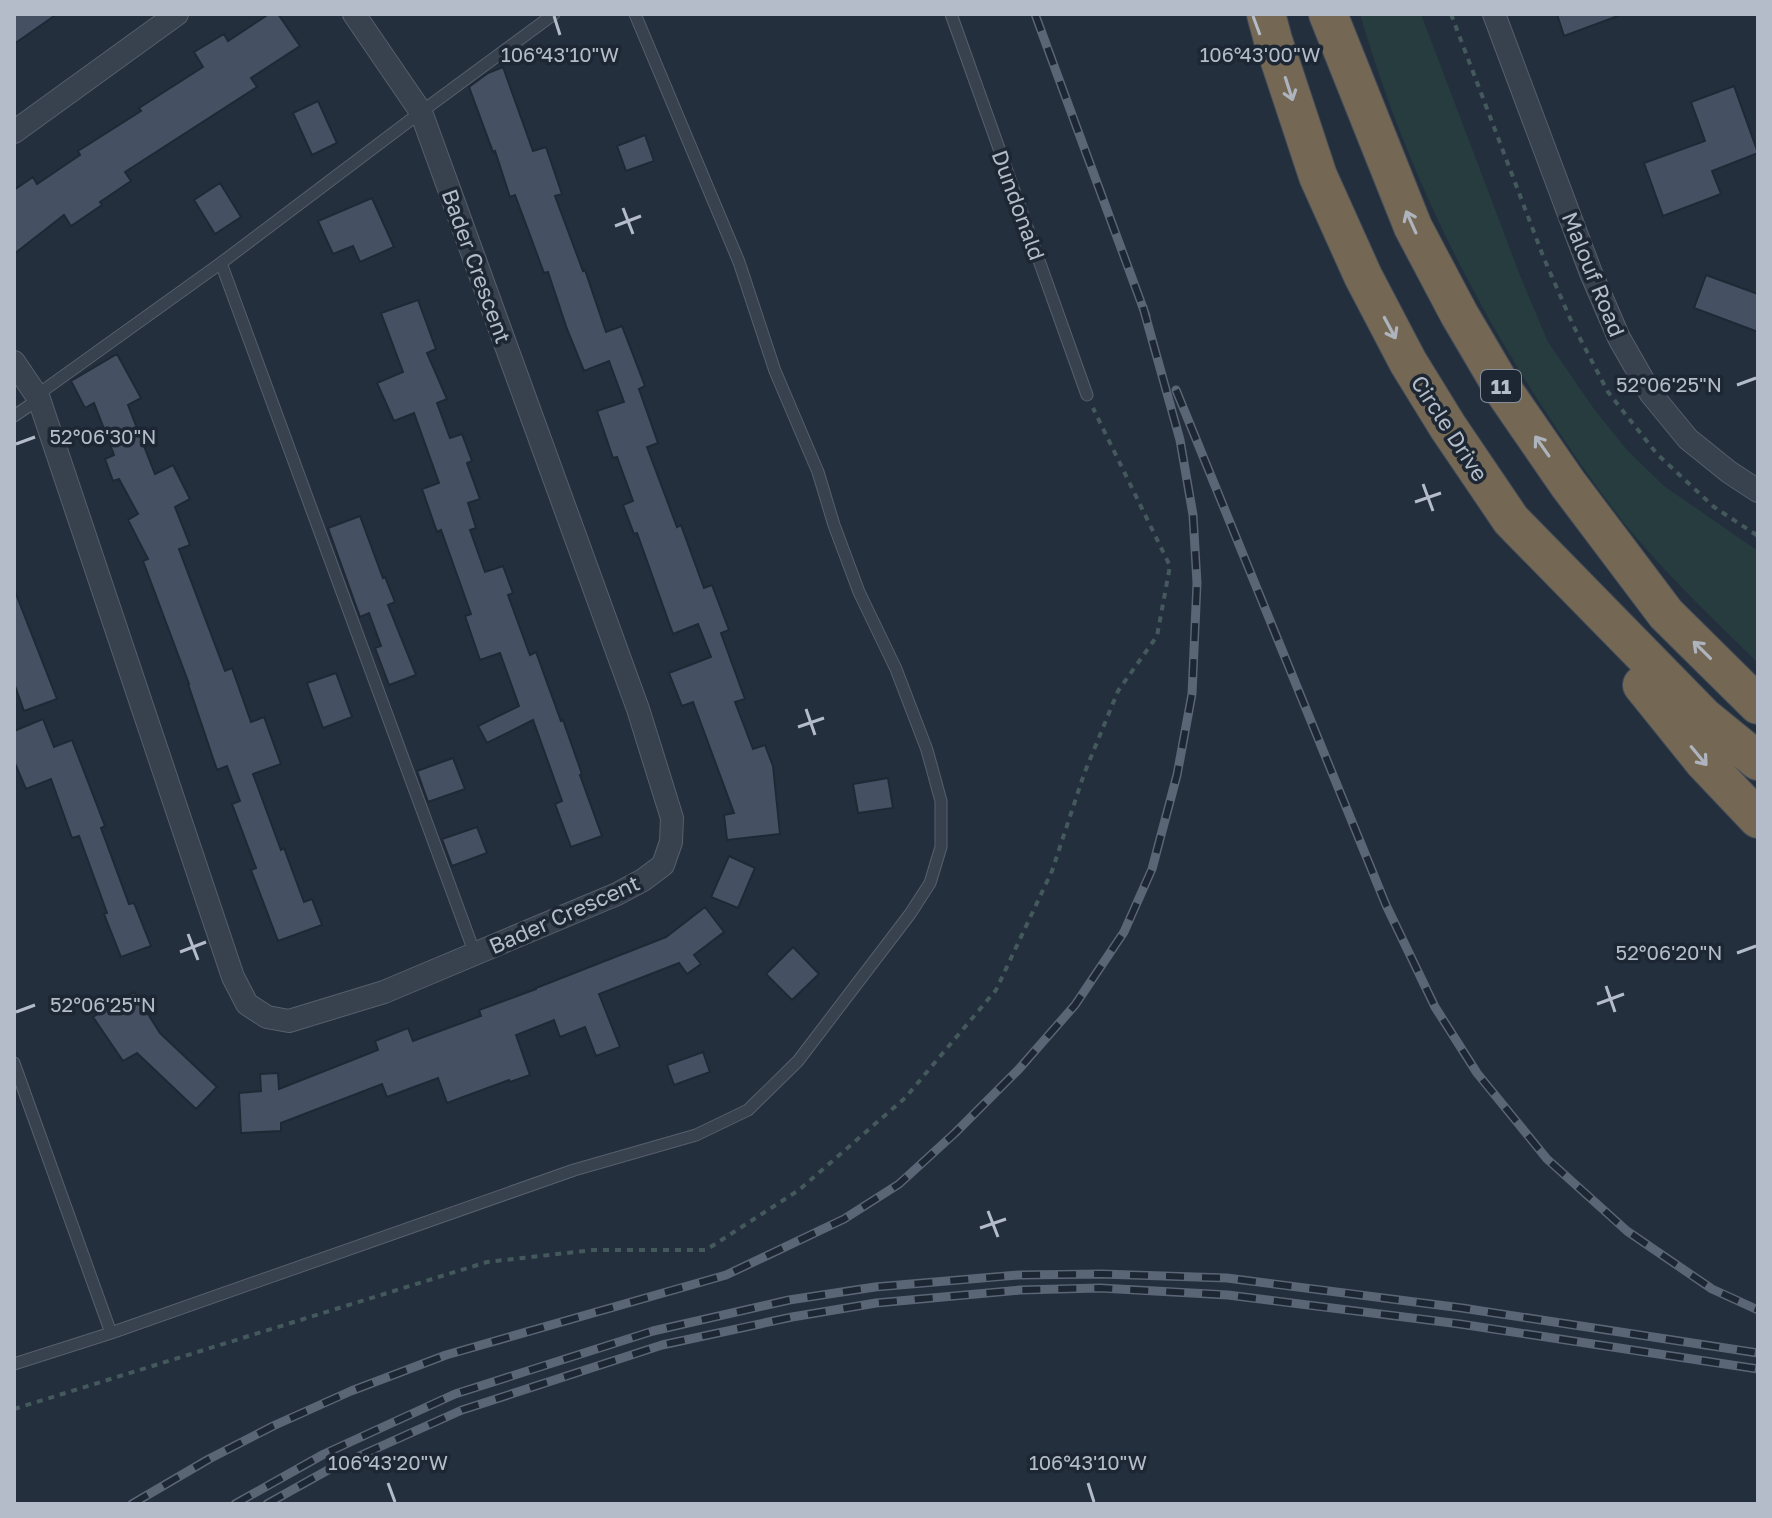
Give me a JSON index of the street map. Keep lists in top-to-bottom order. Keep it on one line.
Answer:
{"streets":{"highway":["11","Circle Drive"],"street":["Bader Crescent","Malouf Road"],"lane":["Dundonald"]},"coordinates":["106°43'10\"W","106°43'00\"W","52°06'25\"N","52°06'30\"N","52°06'20\"N","106°43'20\"W"]}
